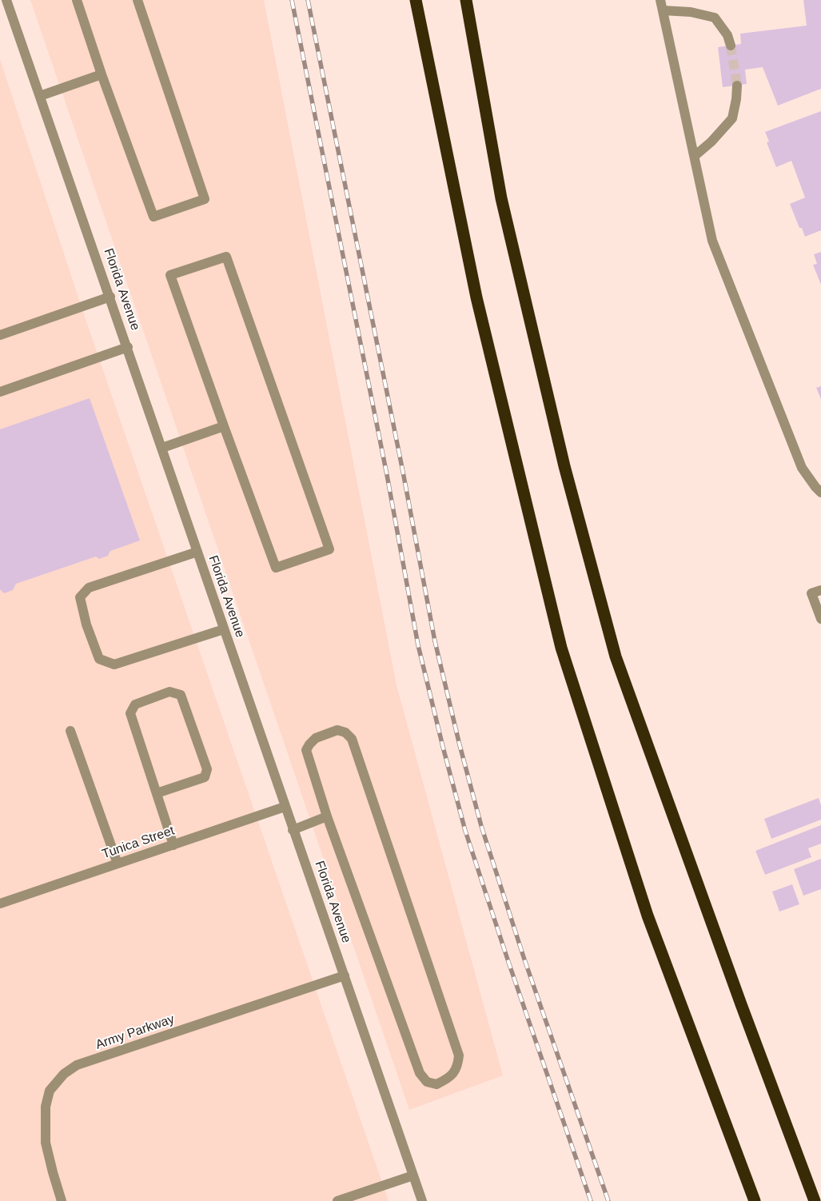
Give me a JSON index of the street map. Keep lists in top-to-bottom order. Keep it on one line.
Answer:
{"streets":{"street":["Florida Avenue","Tunica Street","Army Parkway"]},"crossings":[["Florida Avenue","Tunica Street"],["Florida Avenue","Army Parkway"]]}
